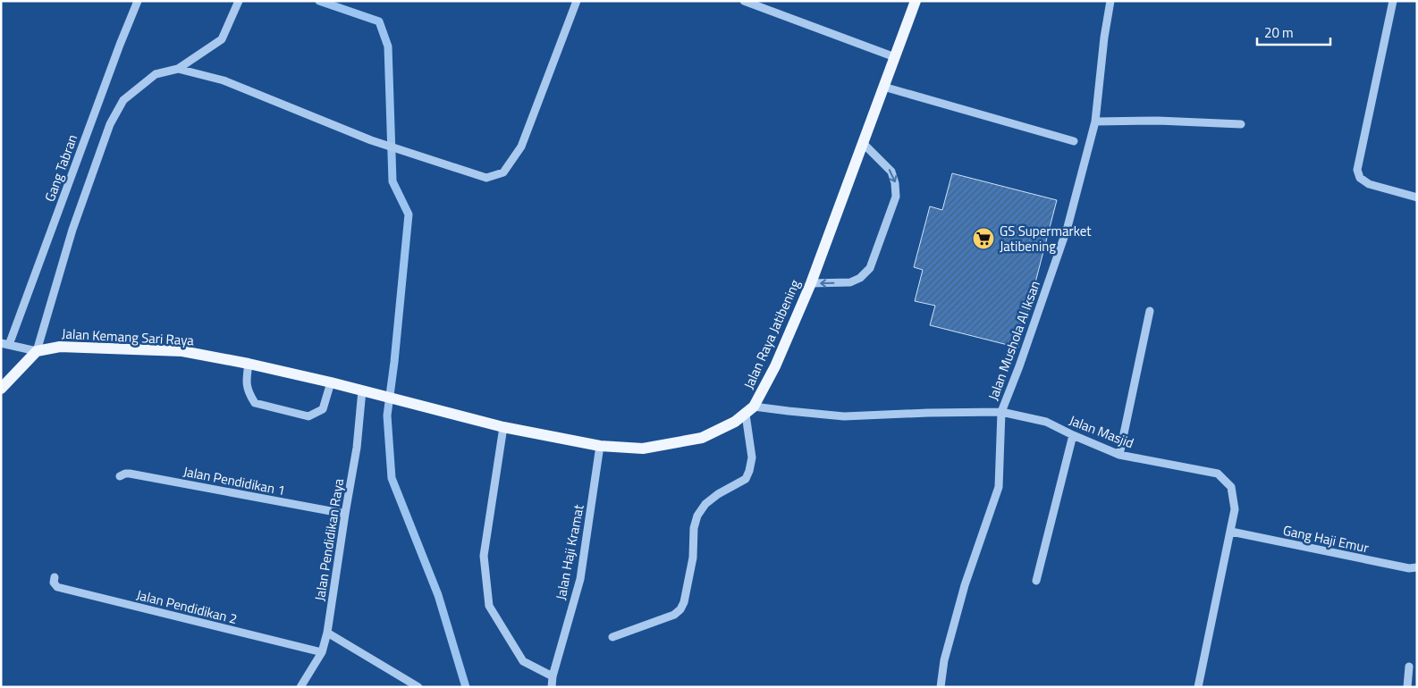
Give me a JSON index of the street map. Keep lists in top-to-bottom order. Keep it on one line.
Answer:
{"streets":{"main road":["Jalan Raya Jatibening","Jalan Kemang Sari Raya"],"street":["Gang Tabran","Jalan Mushola Al Iksan","Jalan Masjid","Jalan Pendidikan 1","Gang Haji Emur","Jalan Pendidikan Raya","Jalan Haji Kramat","Jalan Pendidikan 2"]},"crossings":[["Jalan Raya Jatibening","Jalan Kemang Sari Raya"],["Jalan Raya Jatibening","Jalan Masjid"],["Jalan Raya Jatibening","Jalan Pendidikan Raya"],["Jalan Raya Jatibening","Jalan Haji Kramat"],["Jalan Kemang Sari Raya","Jalan Pendidikan Raya"],["Jalan Mushola Al Iksan","Jalan Masjid"],["Jalan Masjid","Gang Haji Emur"],["Jalan Pendidikan 1","Jalan Pendidikan Raya"],["Jalan Pendidikan Raya","Jalan Pendidikan 2"]],"places":{"supermarket":["GS Supermarket Jatibening"]},"scale_bar":"20 m"}
